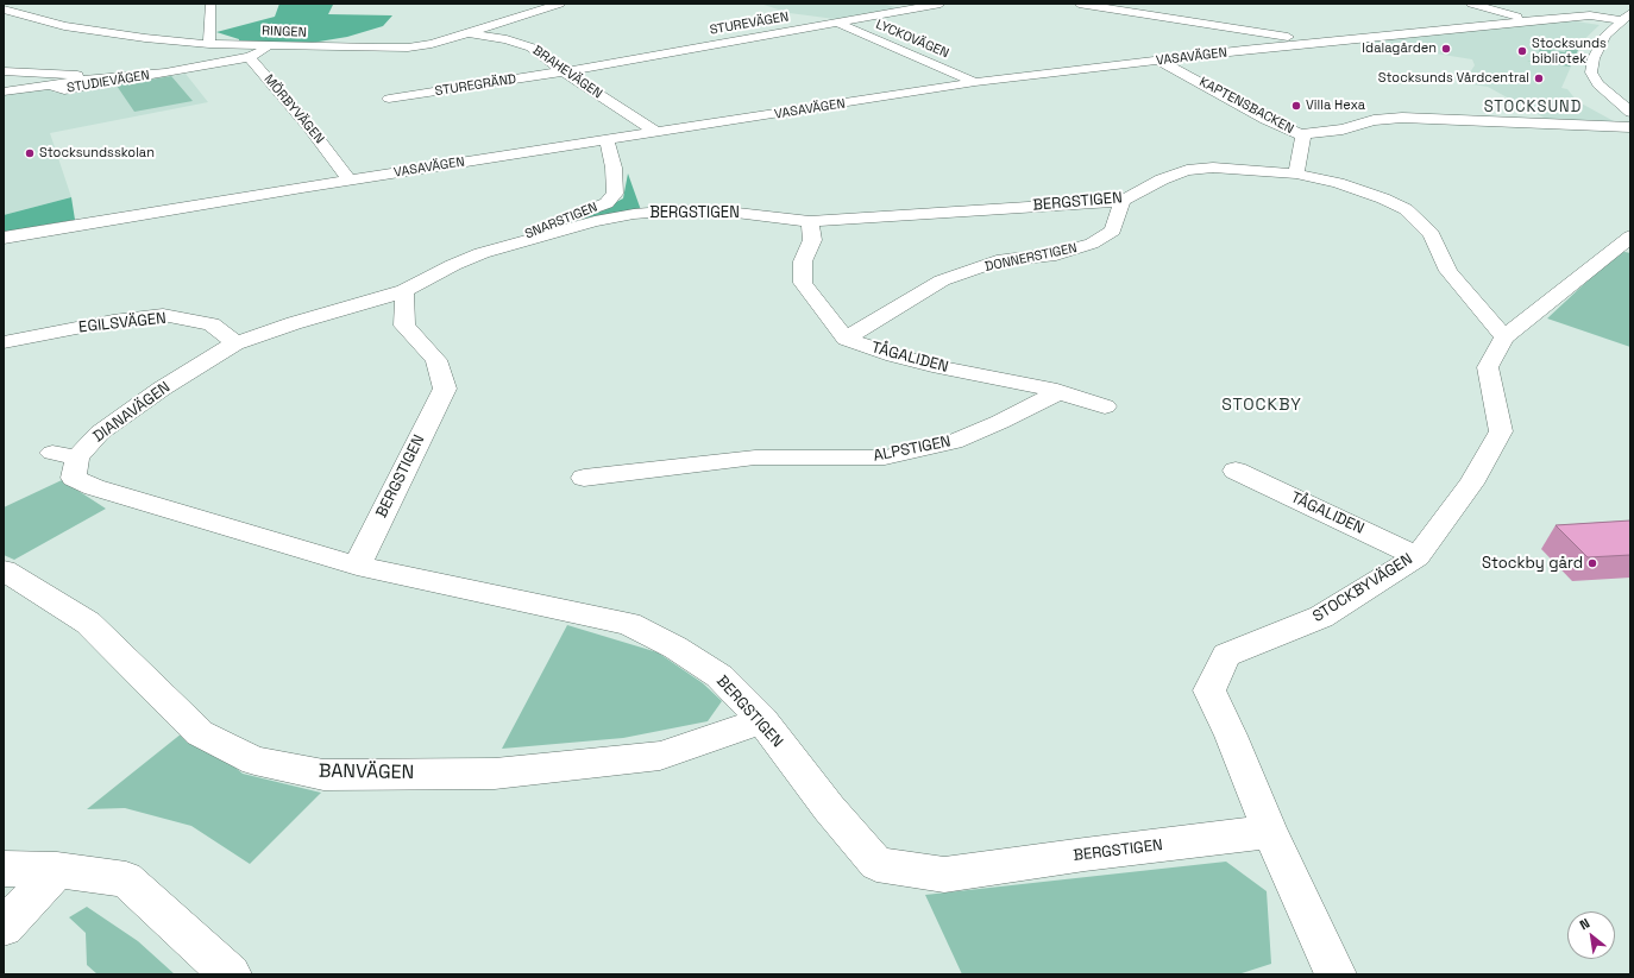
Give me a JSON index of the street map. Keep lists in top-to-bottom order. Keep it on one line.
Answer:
{"streets":{"street":["STUREVÄGEN","RINGEN","LYCKOVÄGEN","VASAVÄGEN","BRAHEVÄGEN","STUDIEVÄGEN","STUREGRÄND","KAPTENSBACKEN","MÖRBYVÄGEN","BERGSTIGEN","SNARSTIGEN","DONNERSTIGEN","EGILSVÄGEN","TÅGALIDEN","DIANAVÄGEN","ALPSTIGEN","STOCKBYVÄGEN","BANVÄGEN"]},"crossings":[["STUREVÄGEN","LYCKOVÄGEN"],["STUREVÄGEN","BRAHEVÄGEN"],["STUREVÄGEN","STUREGRÄND"],["RINGEN","BRAHEVÄGEN"],["LYCKOVÄGEN","VASAVÄGEN"],["VASAVÄGEN","BRAHEVÄGEN"],["VASAVÄGEN","KAPTENSBACKEN"],["VASAVÄGEN","MÖRBYVÄGEN"],["VASAVÄGEN","SNARSTIGEN"],["BRAHEVÄGEN","STUREGRÄND"],["STUDIEVÄGEN","MÖRBYVÄGEN"],["KAPTENSBACKEN","BERGSTIGEN"],["BERGSTIGEN","SNARSTIGEN"],["BERGSTIGEN","DONNERSTIGEN"],["BERGSTIGEN","DIANAVÄGEN"],["BERGSTIGEN","STOCKBYVÄGEN"],["BERGSTIGEN","BANVÄGEN"],["DONNERSTIGEN","TÅGALIDEN"],["EGILSVÄGEN","DIANAVÄGEN"],["TÅGALIDEN","ALPSTIGEN"],["TÅGALIDEN","STOCKBYVÄGEN"]],"districts":["STOCKSUND","STOCKBY"],"places":["Idalagården","Stocksunds bibliotek","Stocksunds Vårdcentral","Villa Hexa","Stocksundsskolan","Stockby gård"],"north":"top left"}
